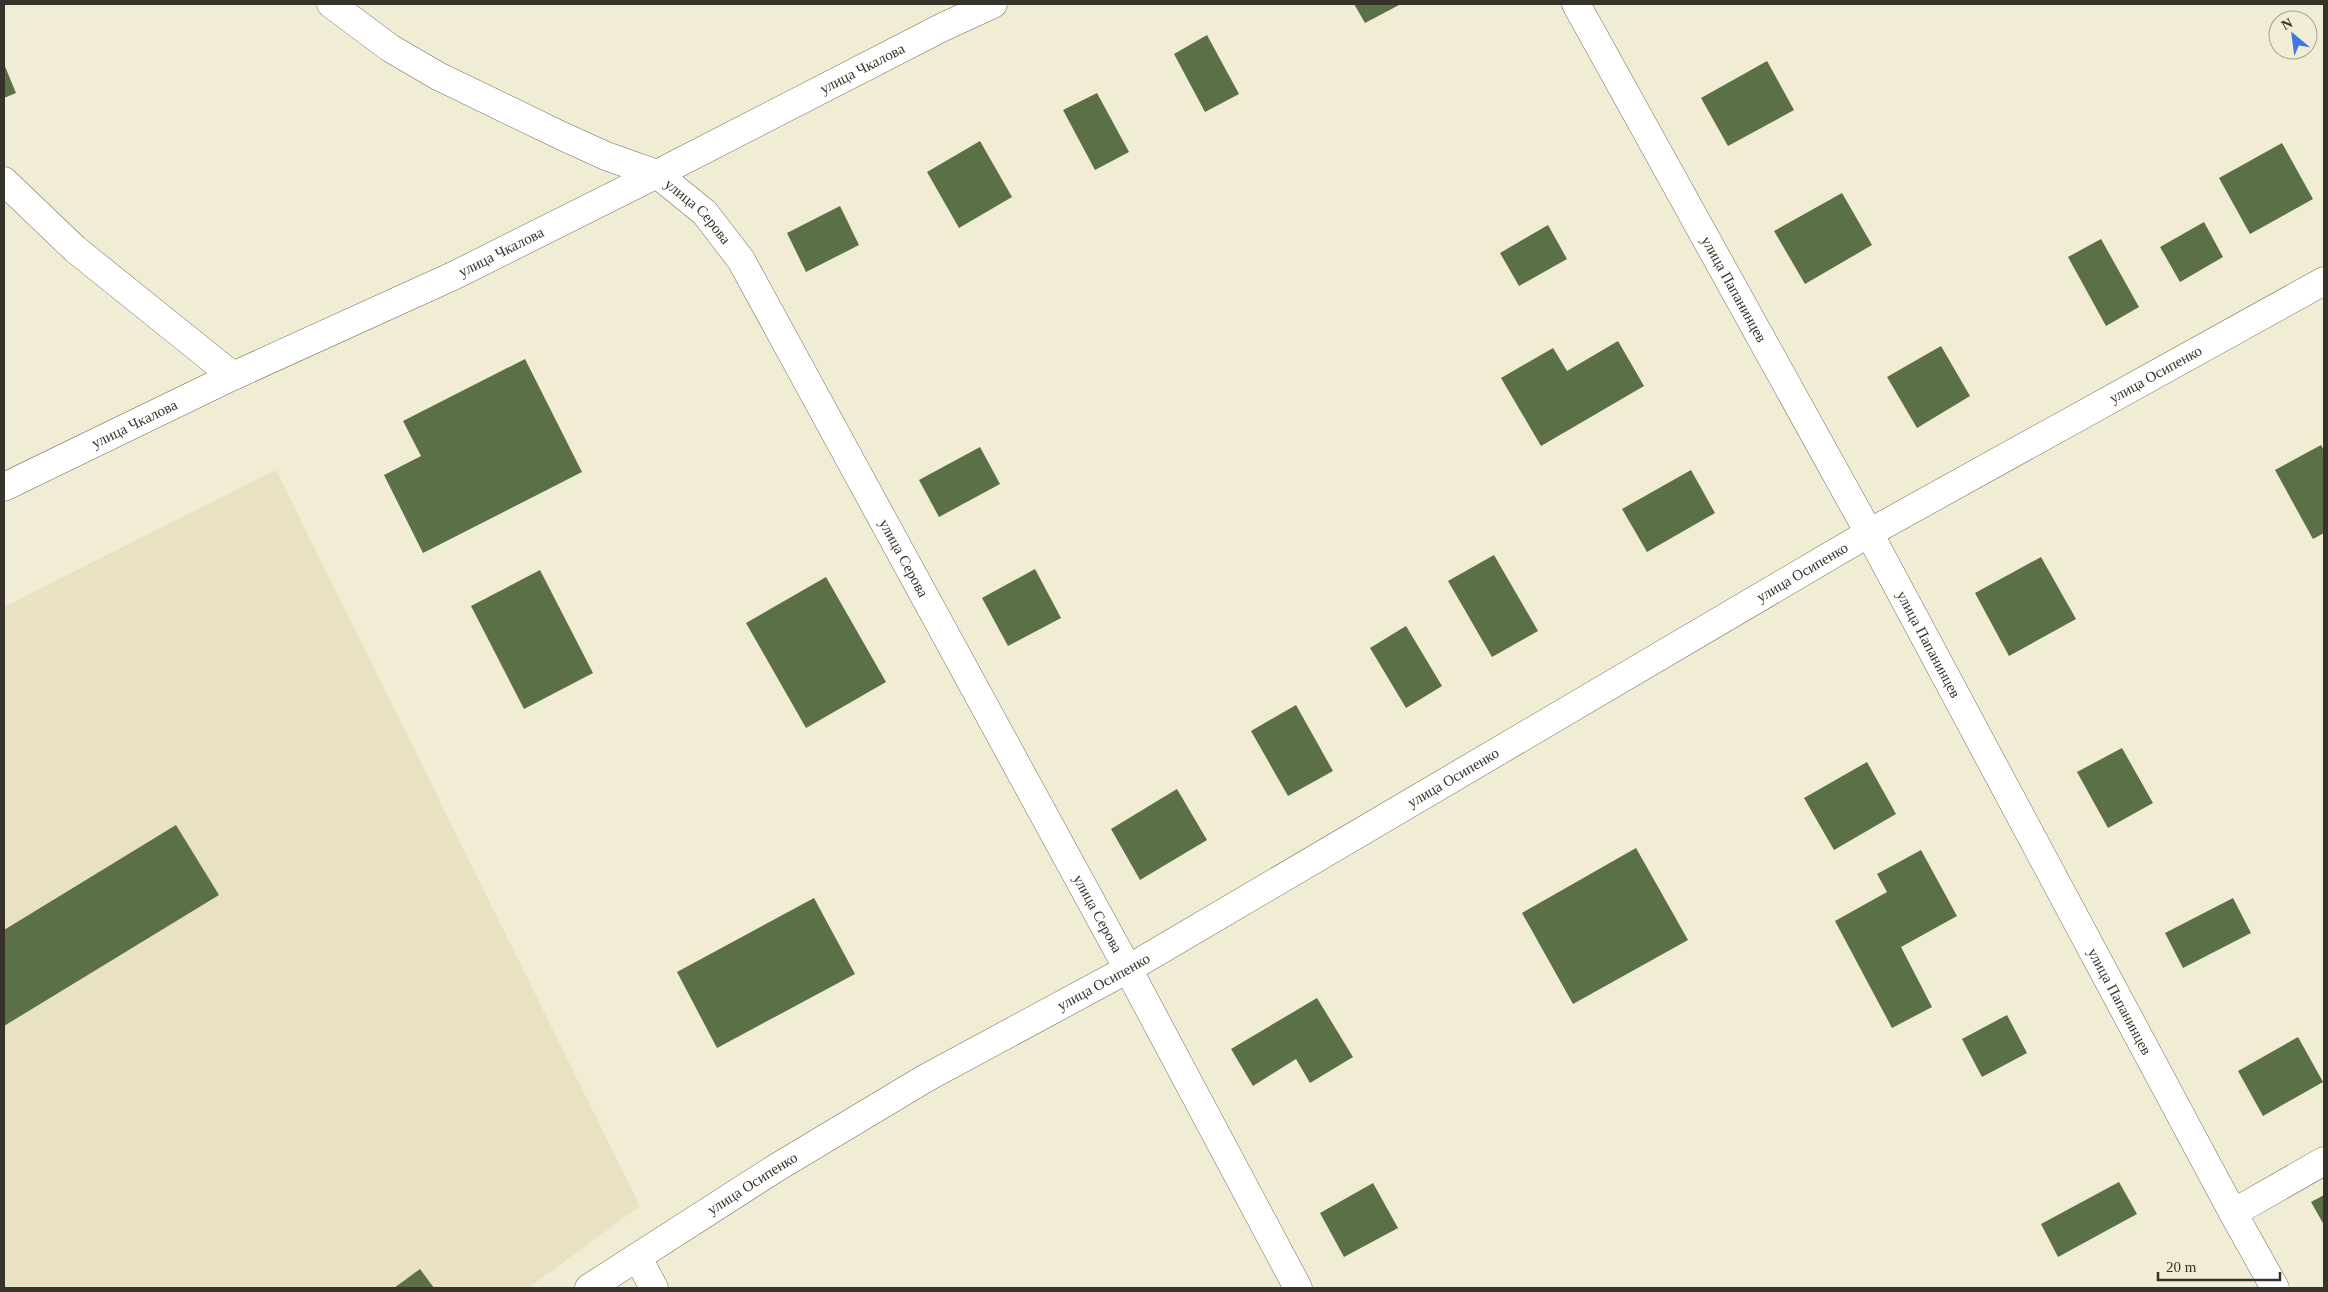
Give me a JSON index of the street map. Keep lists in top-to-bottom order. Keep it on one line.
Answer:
{"streets":{"street":["улица Чкалова","улица Серова","улица Папанинцев","улица Осипенко"]},"crossings":[["улица Чкалова","улица Серова"],["улица Серова","улица Осипенко"],["улица Папанинцев","улица Осипенко"]],"scale_bar":"20 m","north":"top left"}
